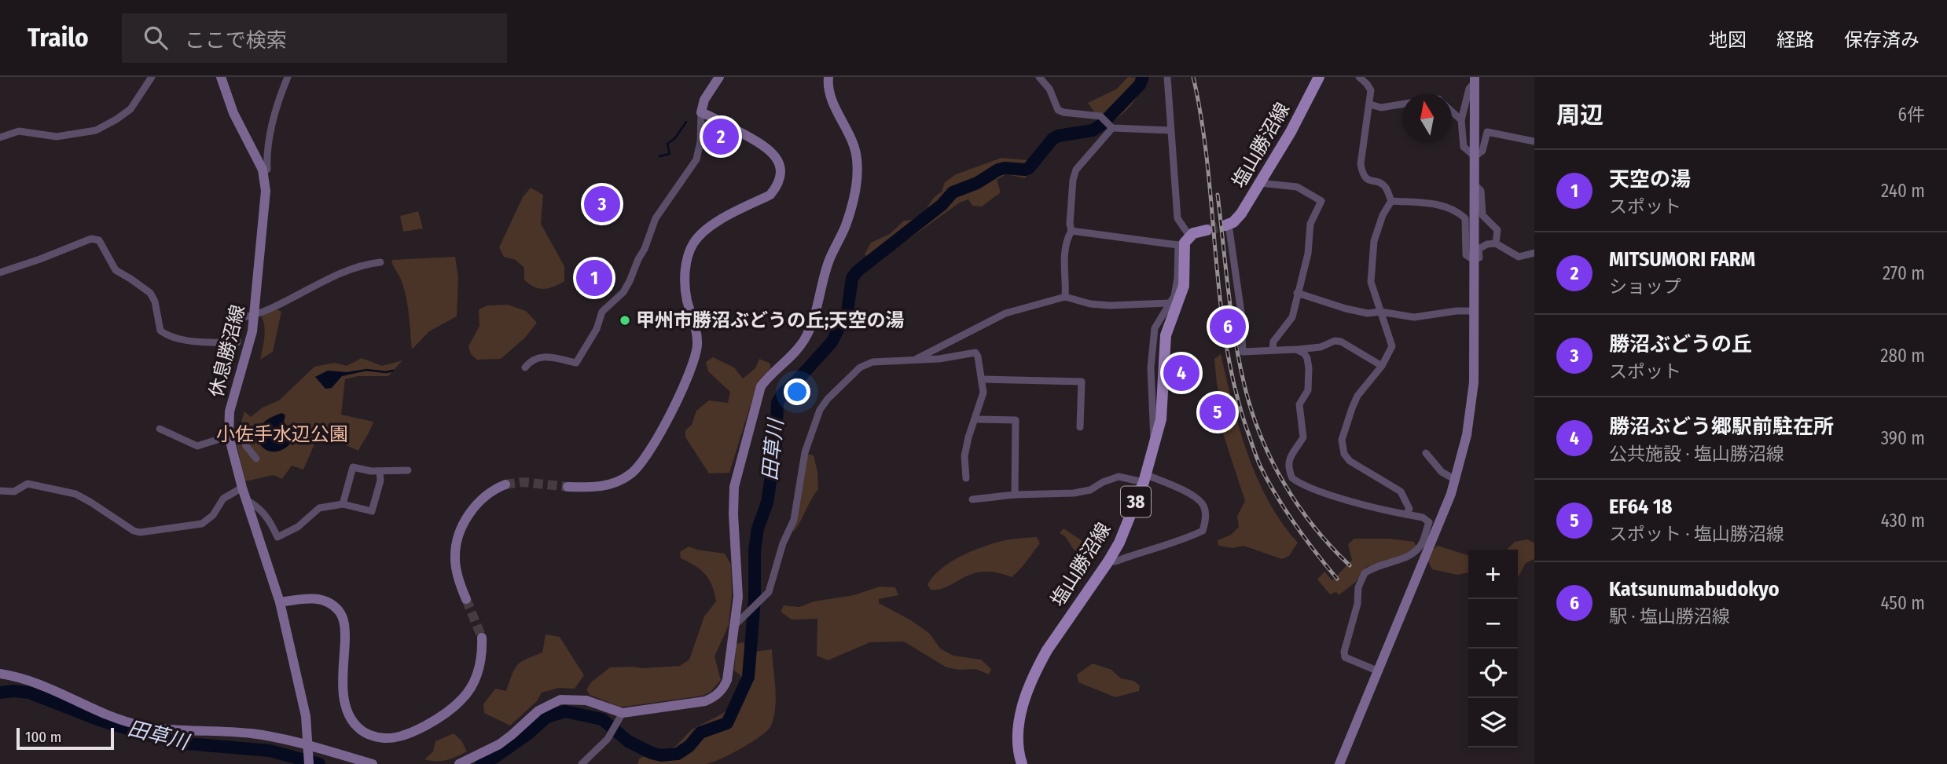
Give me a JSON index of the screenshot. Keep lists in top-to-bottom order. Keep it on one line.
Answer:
{"streets":{"main road":["塩山勝沼線","38"],"street":["休息勝沼線"]},"water":["田草川"],"parks":["小佐手水辺公園"],"places":["甲州市勝沼ぶどうの丘;天空の湯"],"scale_bar":"100 m","north":"top","page":{"header":"Trailo","search":"ここで検索","nav":["地図","経路","保存済み"],"heading":["周辺","6件"],"pins":["2","3","1","6","4","5"],"list":[{"mark":"1","name":"天空の湯","note":"スポット","value":"240 m"},{"mark":"2","name":"MITSUMORI FARM","note":"ショップ","value":"270 m"},{"mark":"3","name":"勝沼ぶどうの丘","note":"スポット","value":"280 m"},{"mark":"4","name":"勝沼ぶどう郷駅前駐在所","note":"公共施設 · 塩山勝沼線","value":"390 m"},{"mark":"5","name":"EF64 18","note":"スポット · 塩山勝沼線","value":"430 m"},{"mark":"6","name":"Katsunumabudokyo","note":"駅 · 塩山勝沼線","value":"450 m"}],"map_buttons":["+","−"],"scale":"100 m"}}
